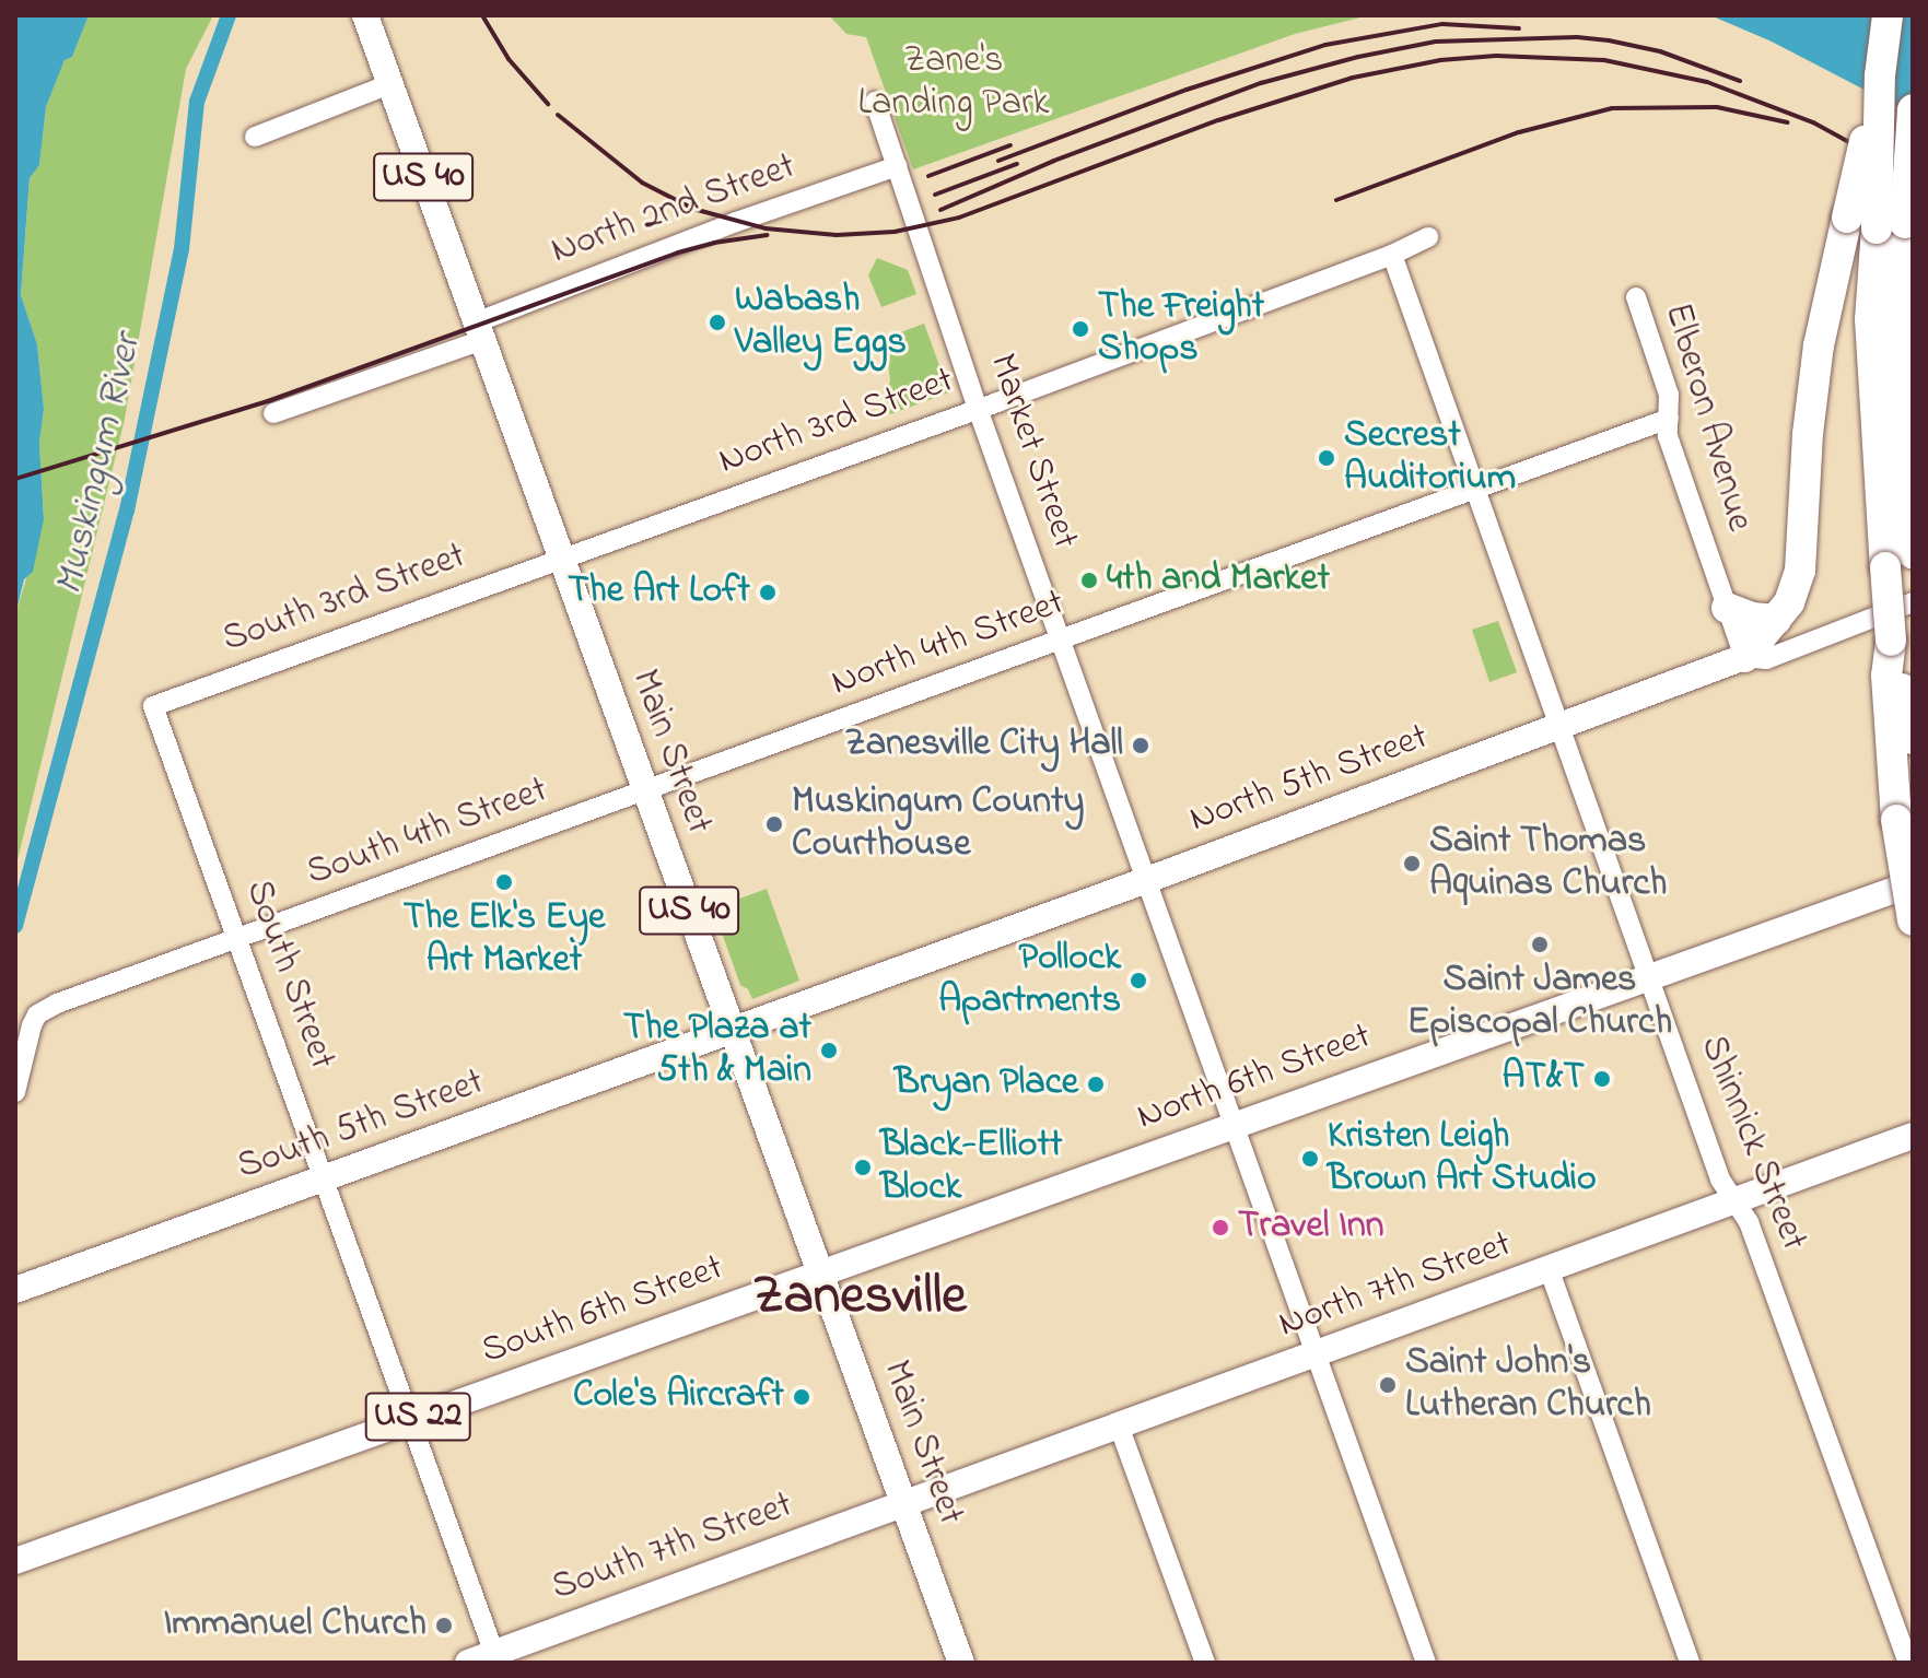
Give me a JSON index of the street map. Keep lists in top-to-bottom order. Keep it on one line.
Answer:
{"streets":{"main road":["US 40","Main Street","North 5th Street","North 6th Street","South 5th Street","North 7th Street","South 6th Street","US 22","South 7th Street"],"street":["North 2nd Street","Elberon Avenue","North 3rd Street","Market Street","South 3rd Street","North 4th Street","South 4th Street","South Street","Shinnick Street"]},"crossings":[["North 2nd Street","Market Street"],["North 2nd Street","Main Street"],["Elberon Avenue","North 4th Street"],["Elberon Avenue","North 5th Street"],["North 3rd Street","Market Street"],["North 3rd Street","South 3rd Street"],["North 3rd Street","Main Street"],["North 3rd Street","Shinnick Street"],["Market Street","North 4th Street"],["Market Street","North 5th Street"],["Market Street","North 6th Street"],["Market Street","North 7th Street"],["South 3rd Street","Main Street"],["South 3rd Street","South Street"],["North 4th Street","Main Street"],["North 4th Street","South 4th Street"],["North 4th Street","Shinnick Street"],["Main Street","North 5th Street"],["Main Street","South 4th Street"],["Main Street","North 6th Street"],["Main Street","South 5th Street"],["Main Street","North 7th Street"],["Main Street","South 6th Street"],["Main Street","South 7th Street"],["North 5th Street","South 5th Street"],["North 5th Street","Shinnick Street"],["South 4th Street","South Street"],["South Street","South 5th Street"],["South Street","South 6th Street"],["South Street","South 7th Street"],["North 6th Street","Shinnick Street"],["North 6th Street","South 6th Street"],["Shinnick Street","North 7th Street"],["North 7th Street","South 7th Street"]],"districts":["Zanesville"],"water":["Muskingum River"],"parks":["Zane's Landing Park"],"places":["Wabash Valley Eggs","The Freight Shops","Secrest Auditorium","4th and Market","The Art Loft","Zanesville City Hall","Muskingum County Courthouse","Saint Thomas Aquinas Church","The Elk's Eye Art Market","Saint James Episcopal Church","Pollock Apartments","The Plaza at 5th & Main","AT&T","Bryan Place","Kristen Leigh Brown Art Studio","Black-Elliott Block","Travel Inn","Saint John's Lutheran Church","Cole's Aircraft","Immanuel Church"]}
